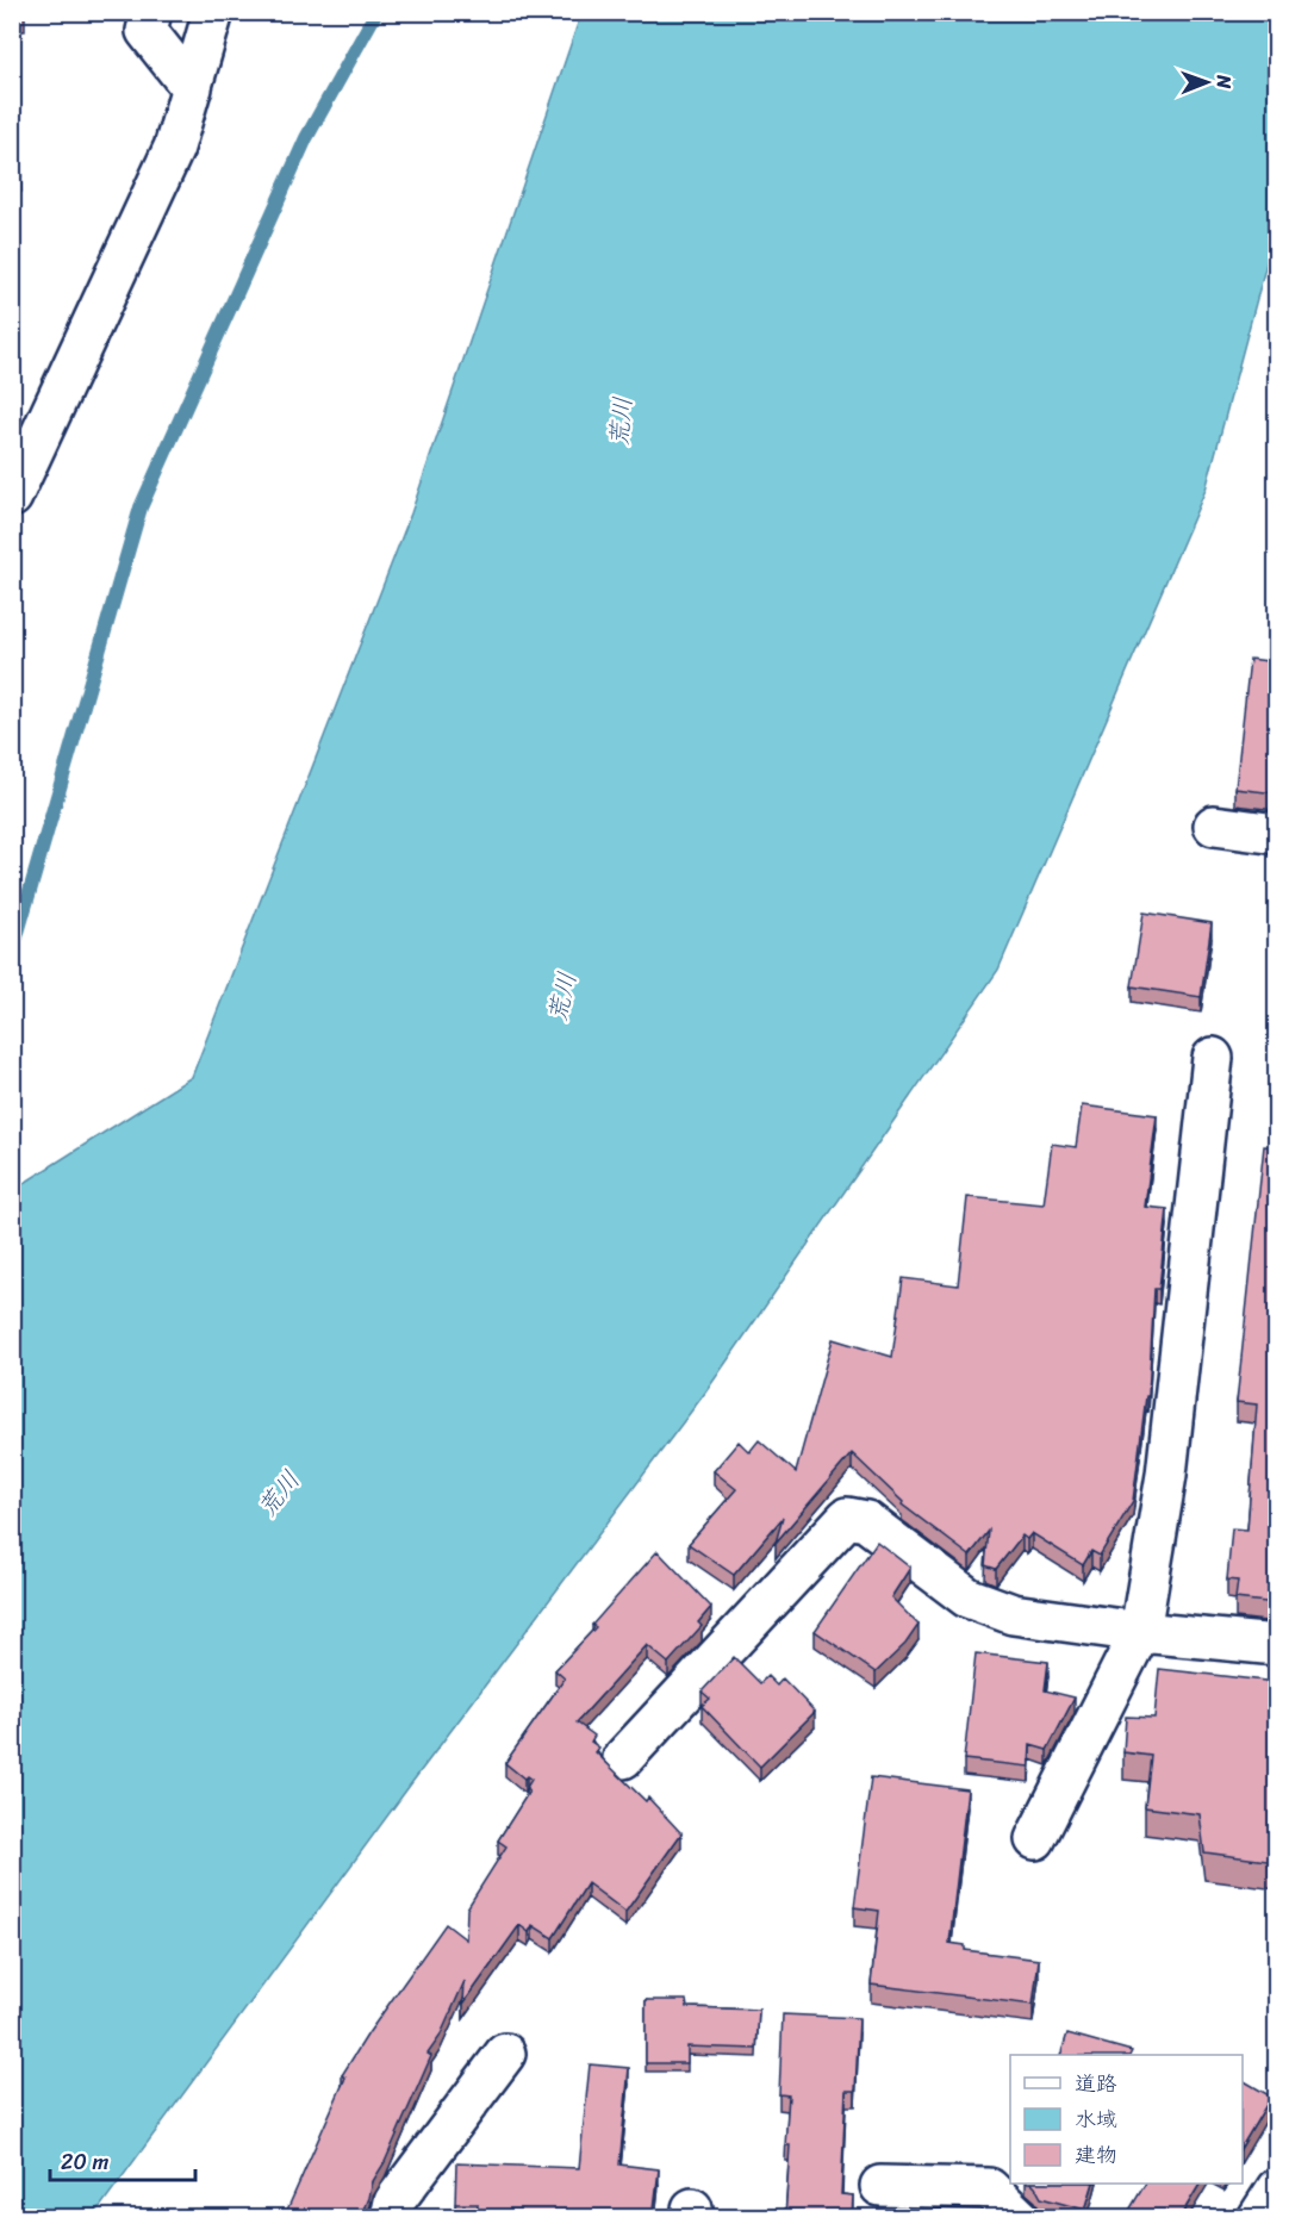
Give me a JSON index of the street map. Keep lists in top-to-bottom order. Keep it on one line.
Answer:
{"water":["荒川"],"legend":["道路","水域","建物"],"scale_bar":"20 m","north":"right"}
